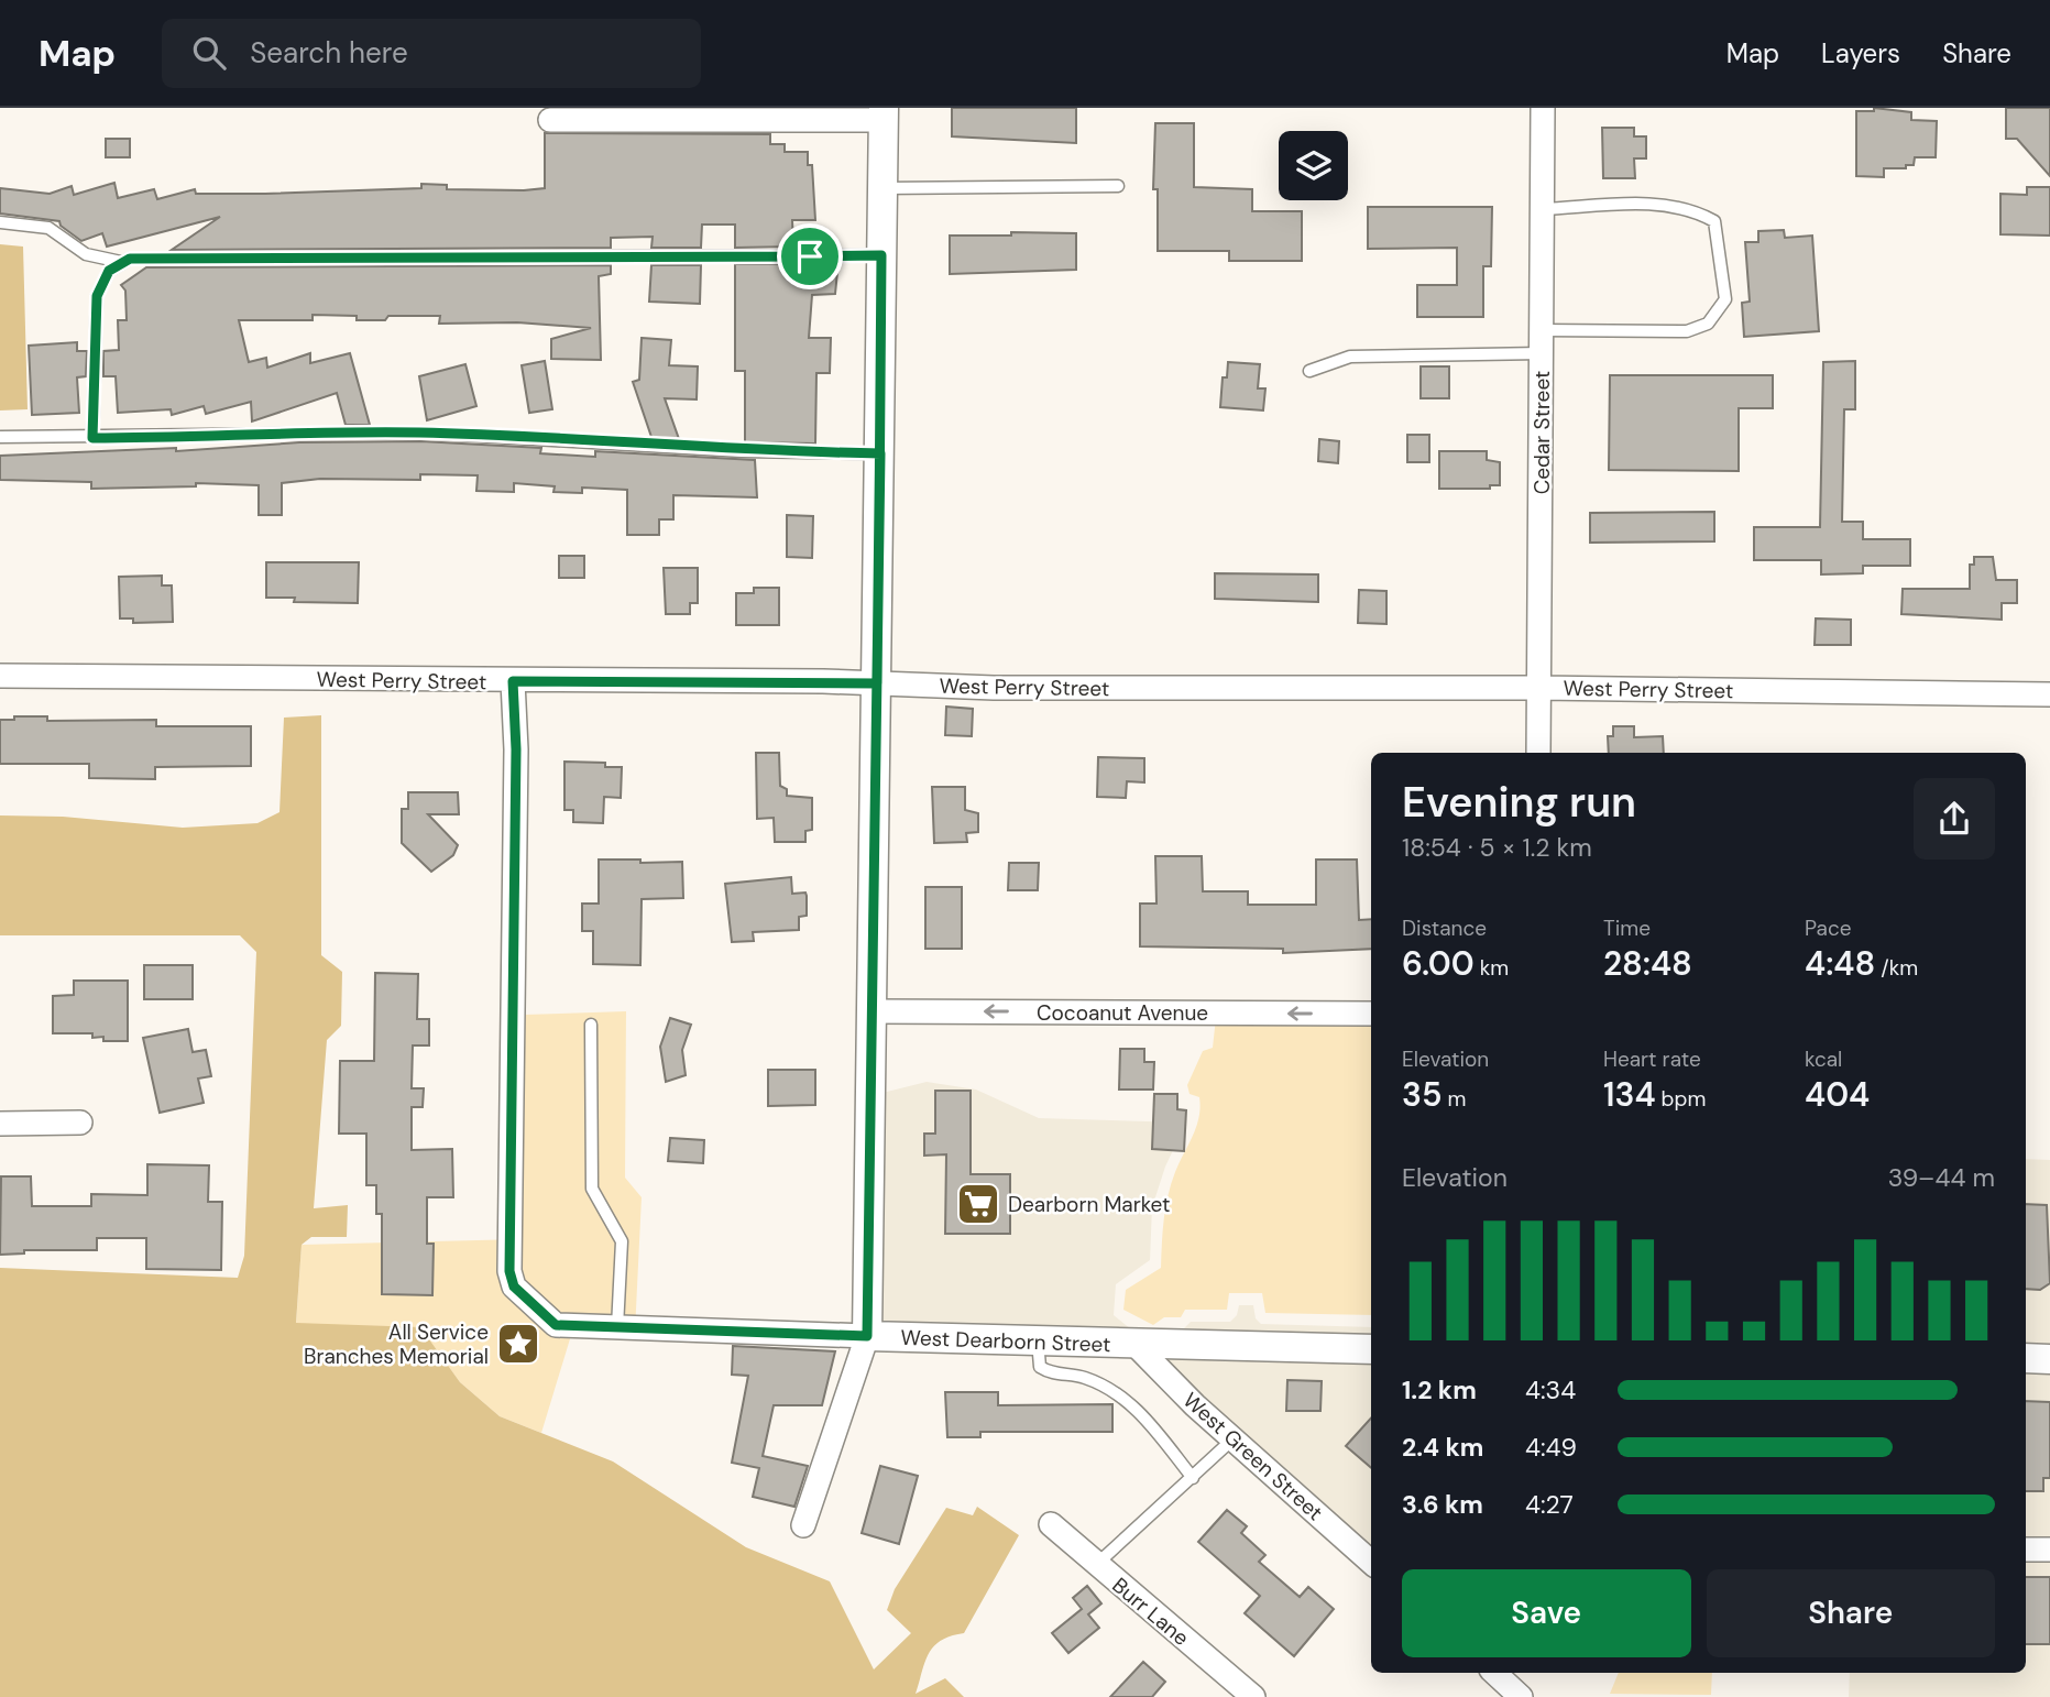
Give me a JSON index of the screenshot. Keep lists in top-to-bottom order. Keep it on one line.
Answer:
{"streets":{"street":["Cedar Street","West Perry Street","Cocoanut Avenue","West Dearborn Street","West Green Street","Burr Lane"]},"crossings":[["Cedar Street","West Perry Street"],["West Perry Street","West Dearborn Street"],["West Dearborn Street","West Green Street"]],"one_way":["Cocoanut Avenue"],"places":{"supermarket":["Dearborn Market"],"place":["All Service Branches Memorial"]},"page":{"header":"Map","search":"Search here","nav":["Map","Layers","Share"],"heading":["Evening run","18:54 · 5 × 1.2 km"],"stats":[["Distance","6.00 km"],["Time","28:48"],["Pace","4:48 /km"],["Elevation","35 m"],["Heart rate","134 bpm"],["kcal","404"]],"chart":["Elevation","39–44 m"],"list":[{"name":"1.2 km","note":"4:34"},{"name":"2.4 km","note":"4:49"},{"name":"3.6 km","note":"4:27"}],"buttons":["Save","Share"]}}
